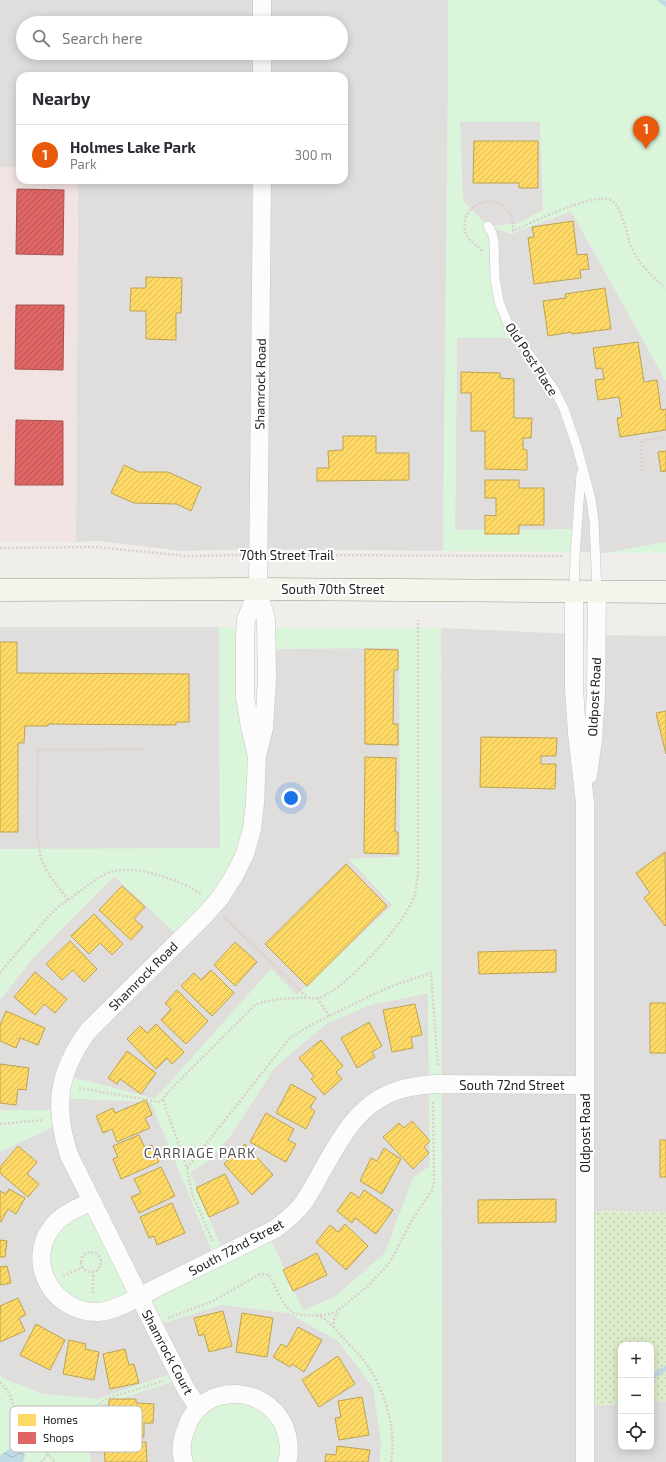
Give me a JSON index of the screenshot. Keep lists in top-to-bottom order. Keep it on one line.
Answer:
{"streets":{"main road":["South 70th Street"],"street":["Shamrock Road","Oldpost Road","South 72nd Street","Shamrock Court"],"lane":["Old Post Place"],"path":["70th Street Trail"]},"crossings":[["Old Post Place","70th Street Trail"],["Old Post Place","South 70th Street"],["Old Post Place","Oldpost Road"],["Shamrock Road","70th Street Trail"],["Shamrock Road","South 70th Street"],["Shamrock Road","South 72nd Street"],["Shamrock Road","Shamrock Court"],["South 70th Street","Oldpost Road"],["Oldpost Road","South 72nd Street"],["South 72nd Street","Shamrock Court"]],"districts":["CARRIAGE PARK"],"legend":["Homes","Shops"],"page":{"search":"Search here","heading":"Nearby","pins":"1","list":[{"mark":"1","name":"Holmes Lake Park","note":"Park","value":"300 m"}],"map_buttons":["+","−"]}}
